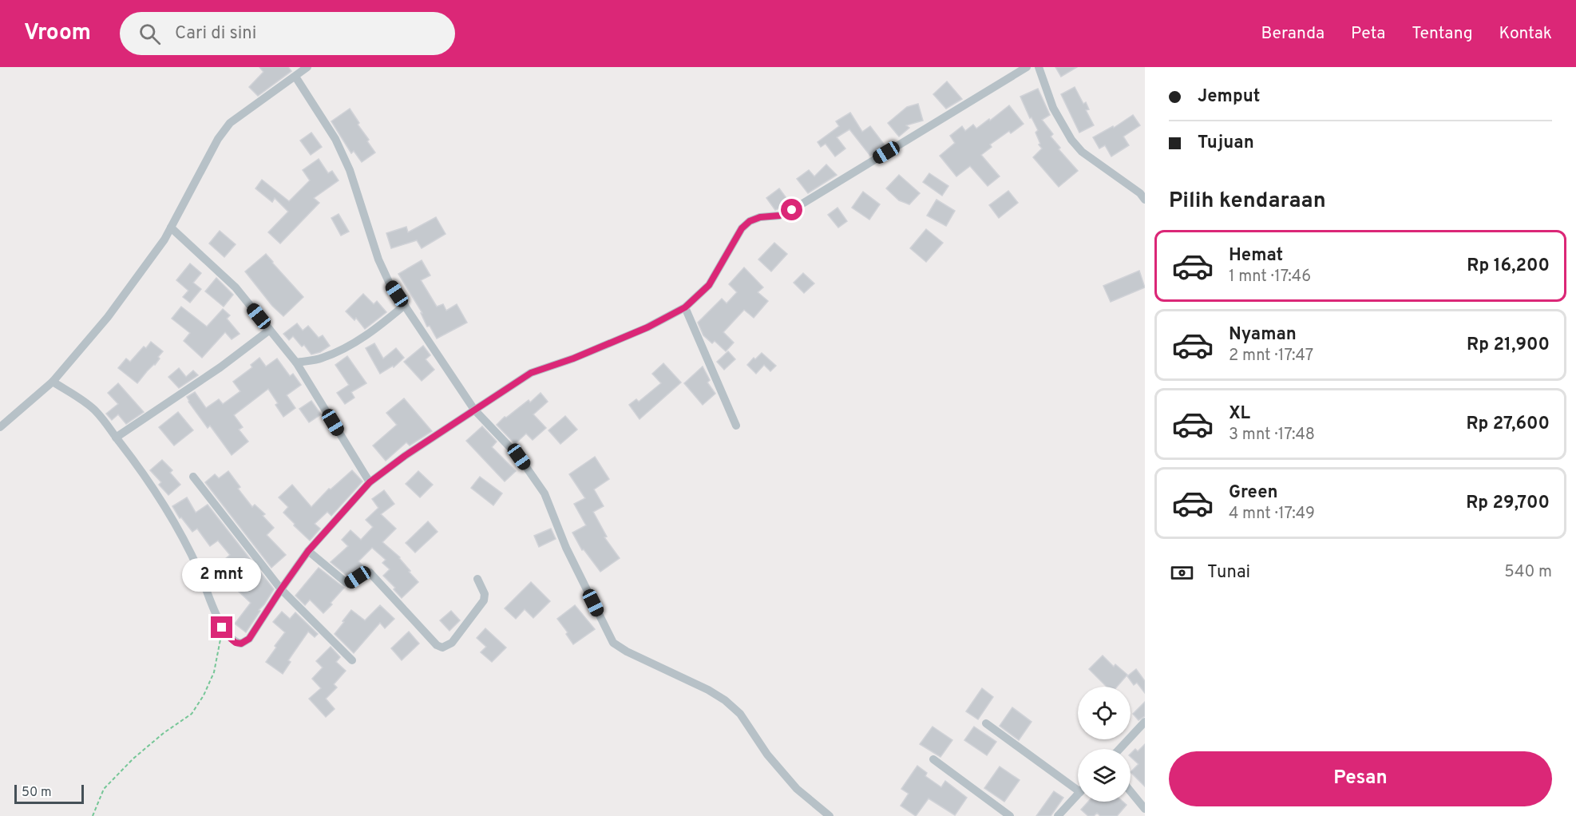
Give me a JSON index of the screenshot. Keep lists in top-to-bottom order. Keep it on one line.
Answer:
{"scale_bar":"50 m","page":{"header":"Vroom","search":"Cari di sini","nav":["Beranda","Peta","Tentang","Kontak"],"banner":["Jemput","Tujuan"],"heading":"Pilih kendaraan","list":[{"name":"Hemat","note":"1 mnt · 17:46","value":"Rp 16,200"},{"name":"Nyaman","note":"2 mnt · 17:47","value":"Rp 21,900"},{"name":"XL","note":"3 mnt · 17:48","value":"Rp 27,600"},{"name":"Green","note":"4 mnt · 17:49","value":"Rp 29,700"}],"pay":["Tunai","540 m"],"bubble":"2 mnt","buttons":"Pesan","scale":"50 m"}}
